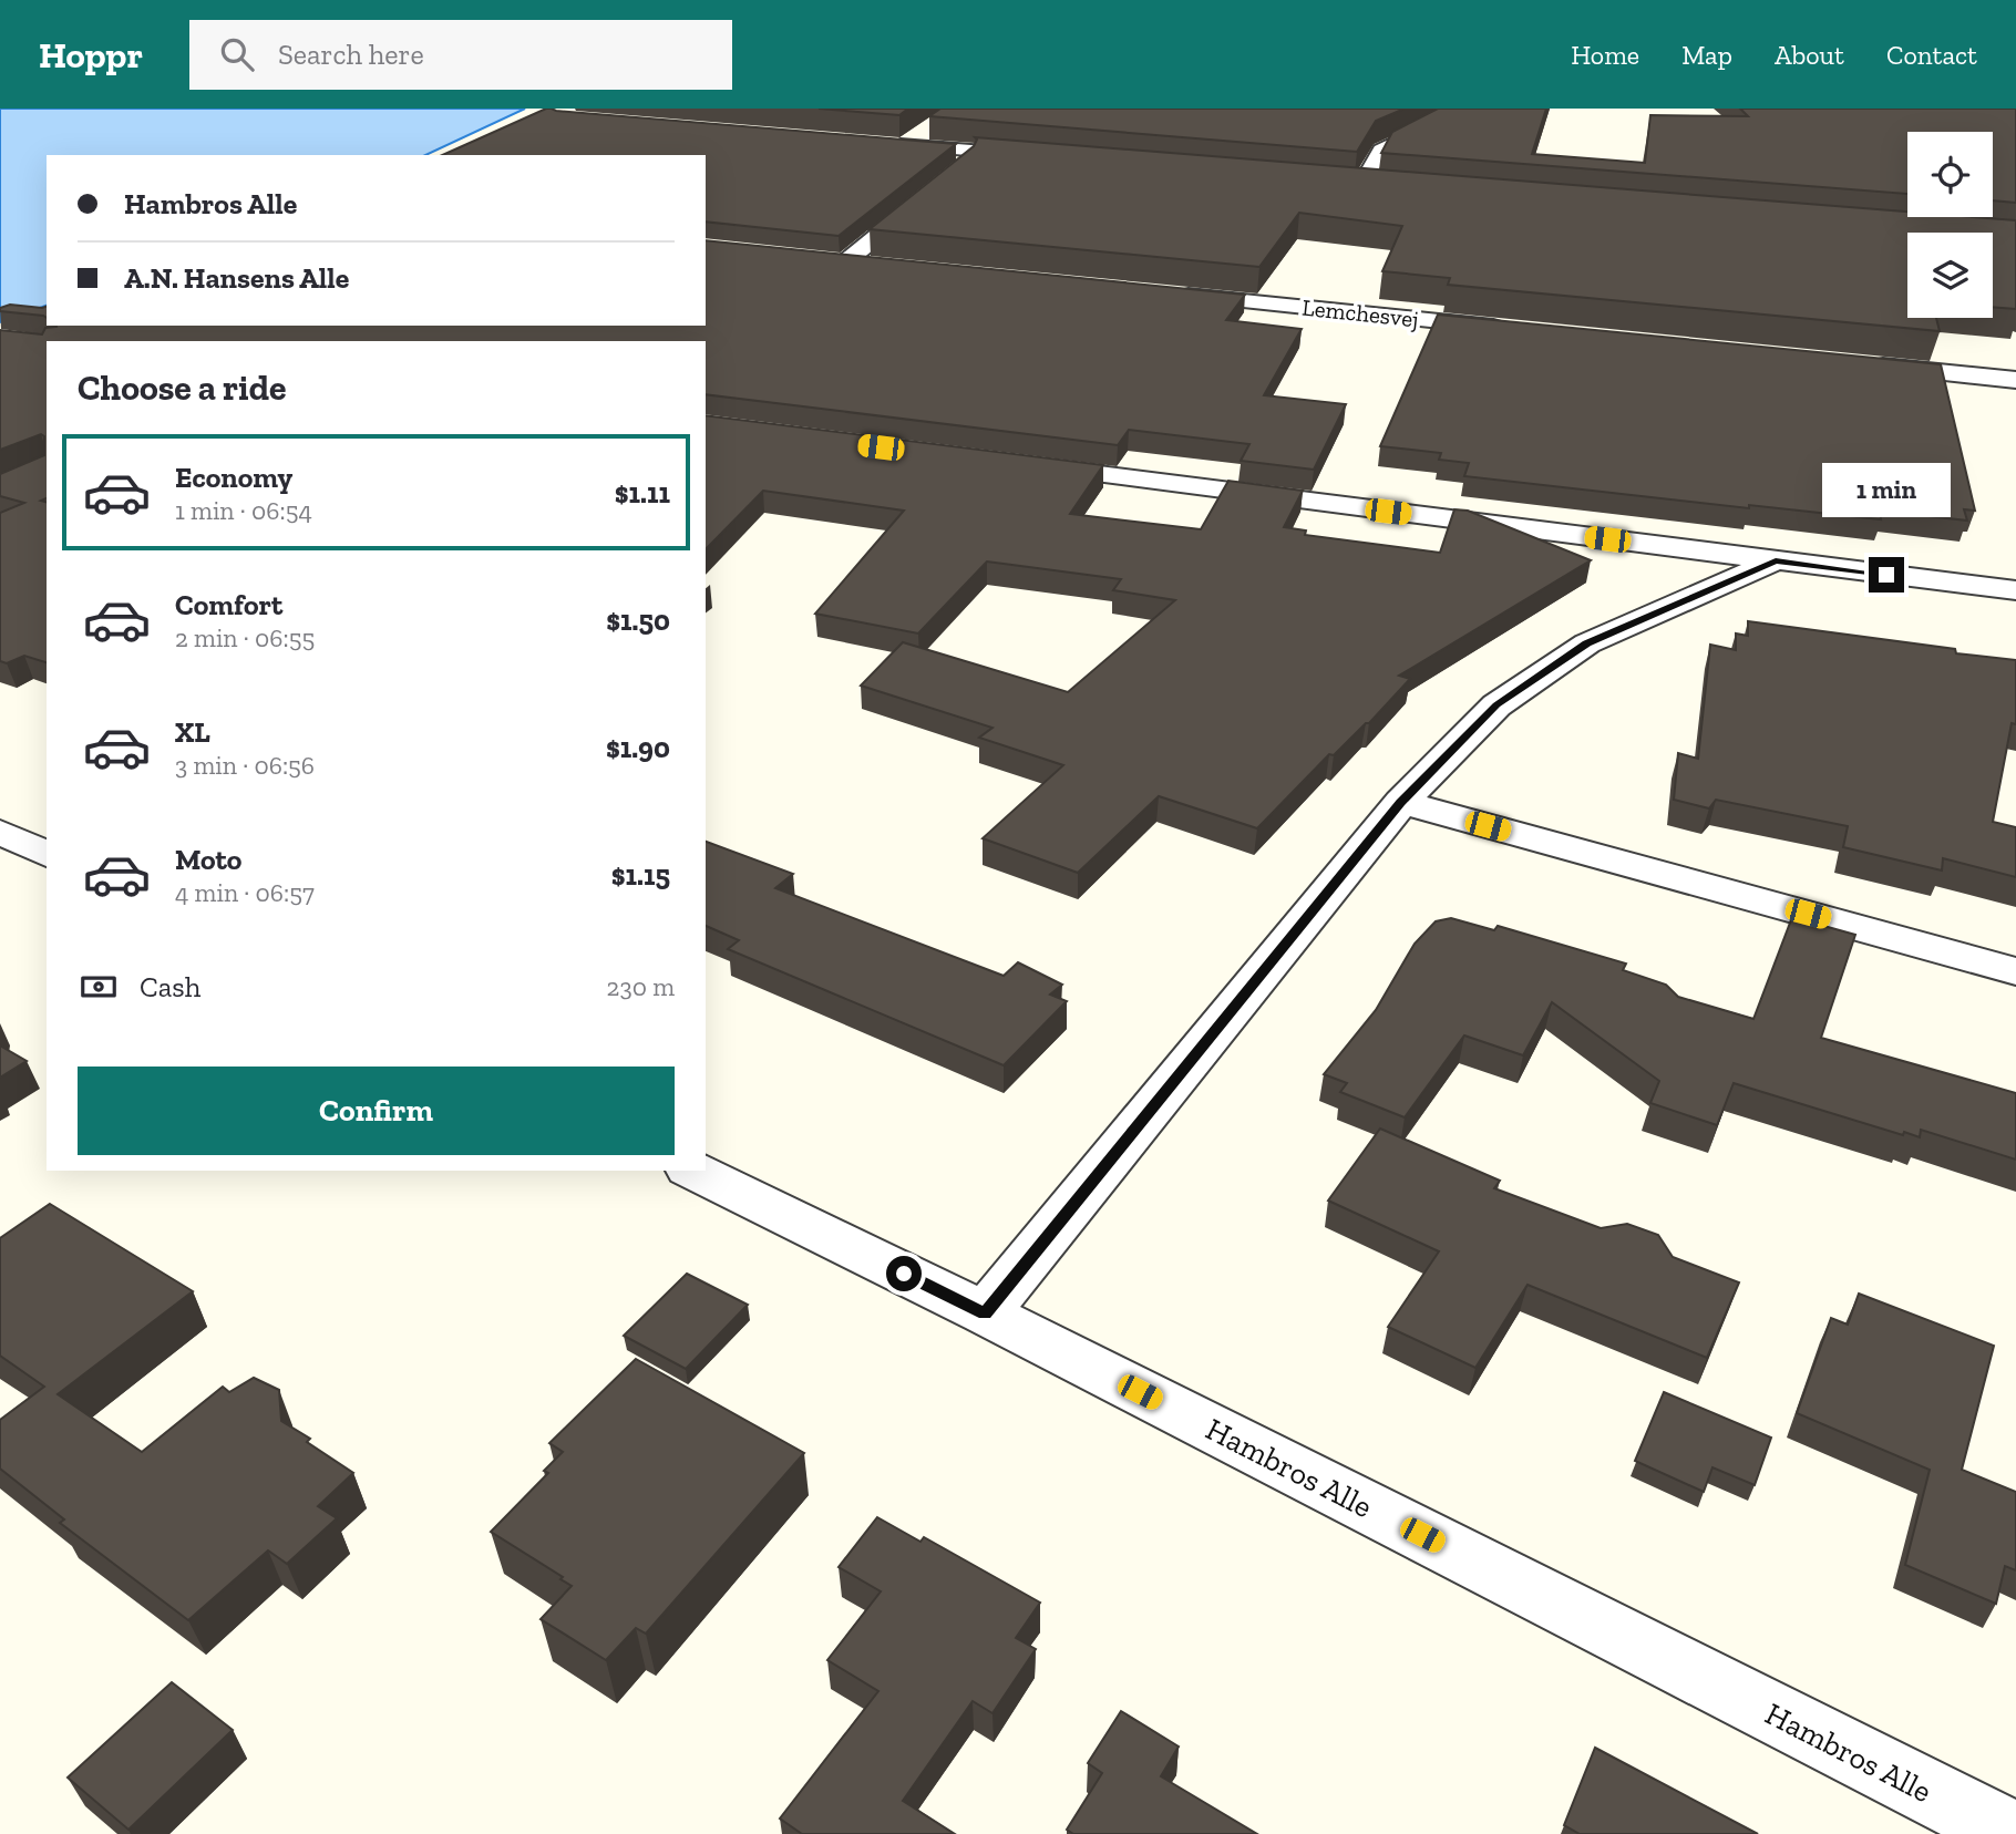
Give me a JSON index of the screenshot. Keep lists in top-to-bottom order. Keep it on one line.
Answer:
{"streets":{"street":["Lemchesvej","Hambros Alle"]},"page":{"header":"Hoppr","search":"Search here","nav":["Home","Map","About","Contact"],"banner":["Hambros Alle","A.N. Hansens Alle"],"heading":"Choose a ride","list":[{"name":"Economy","note":"1 min · 06:54","value":"$1.11"},{"name":"Comfort","note":"2 min · 06:55","value":"$1.50"},{"name":"XL","note":"3 min · 06:56","value":"$1.90"},{"name":"Moto","note":"4 min · 06:57","value":"$1.15"}],"bubble":"1 min","pay":["Cash","230 m"],"buttons":"Confirm"}}
